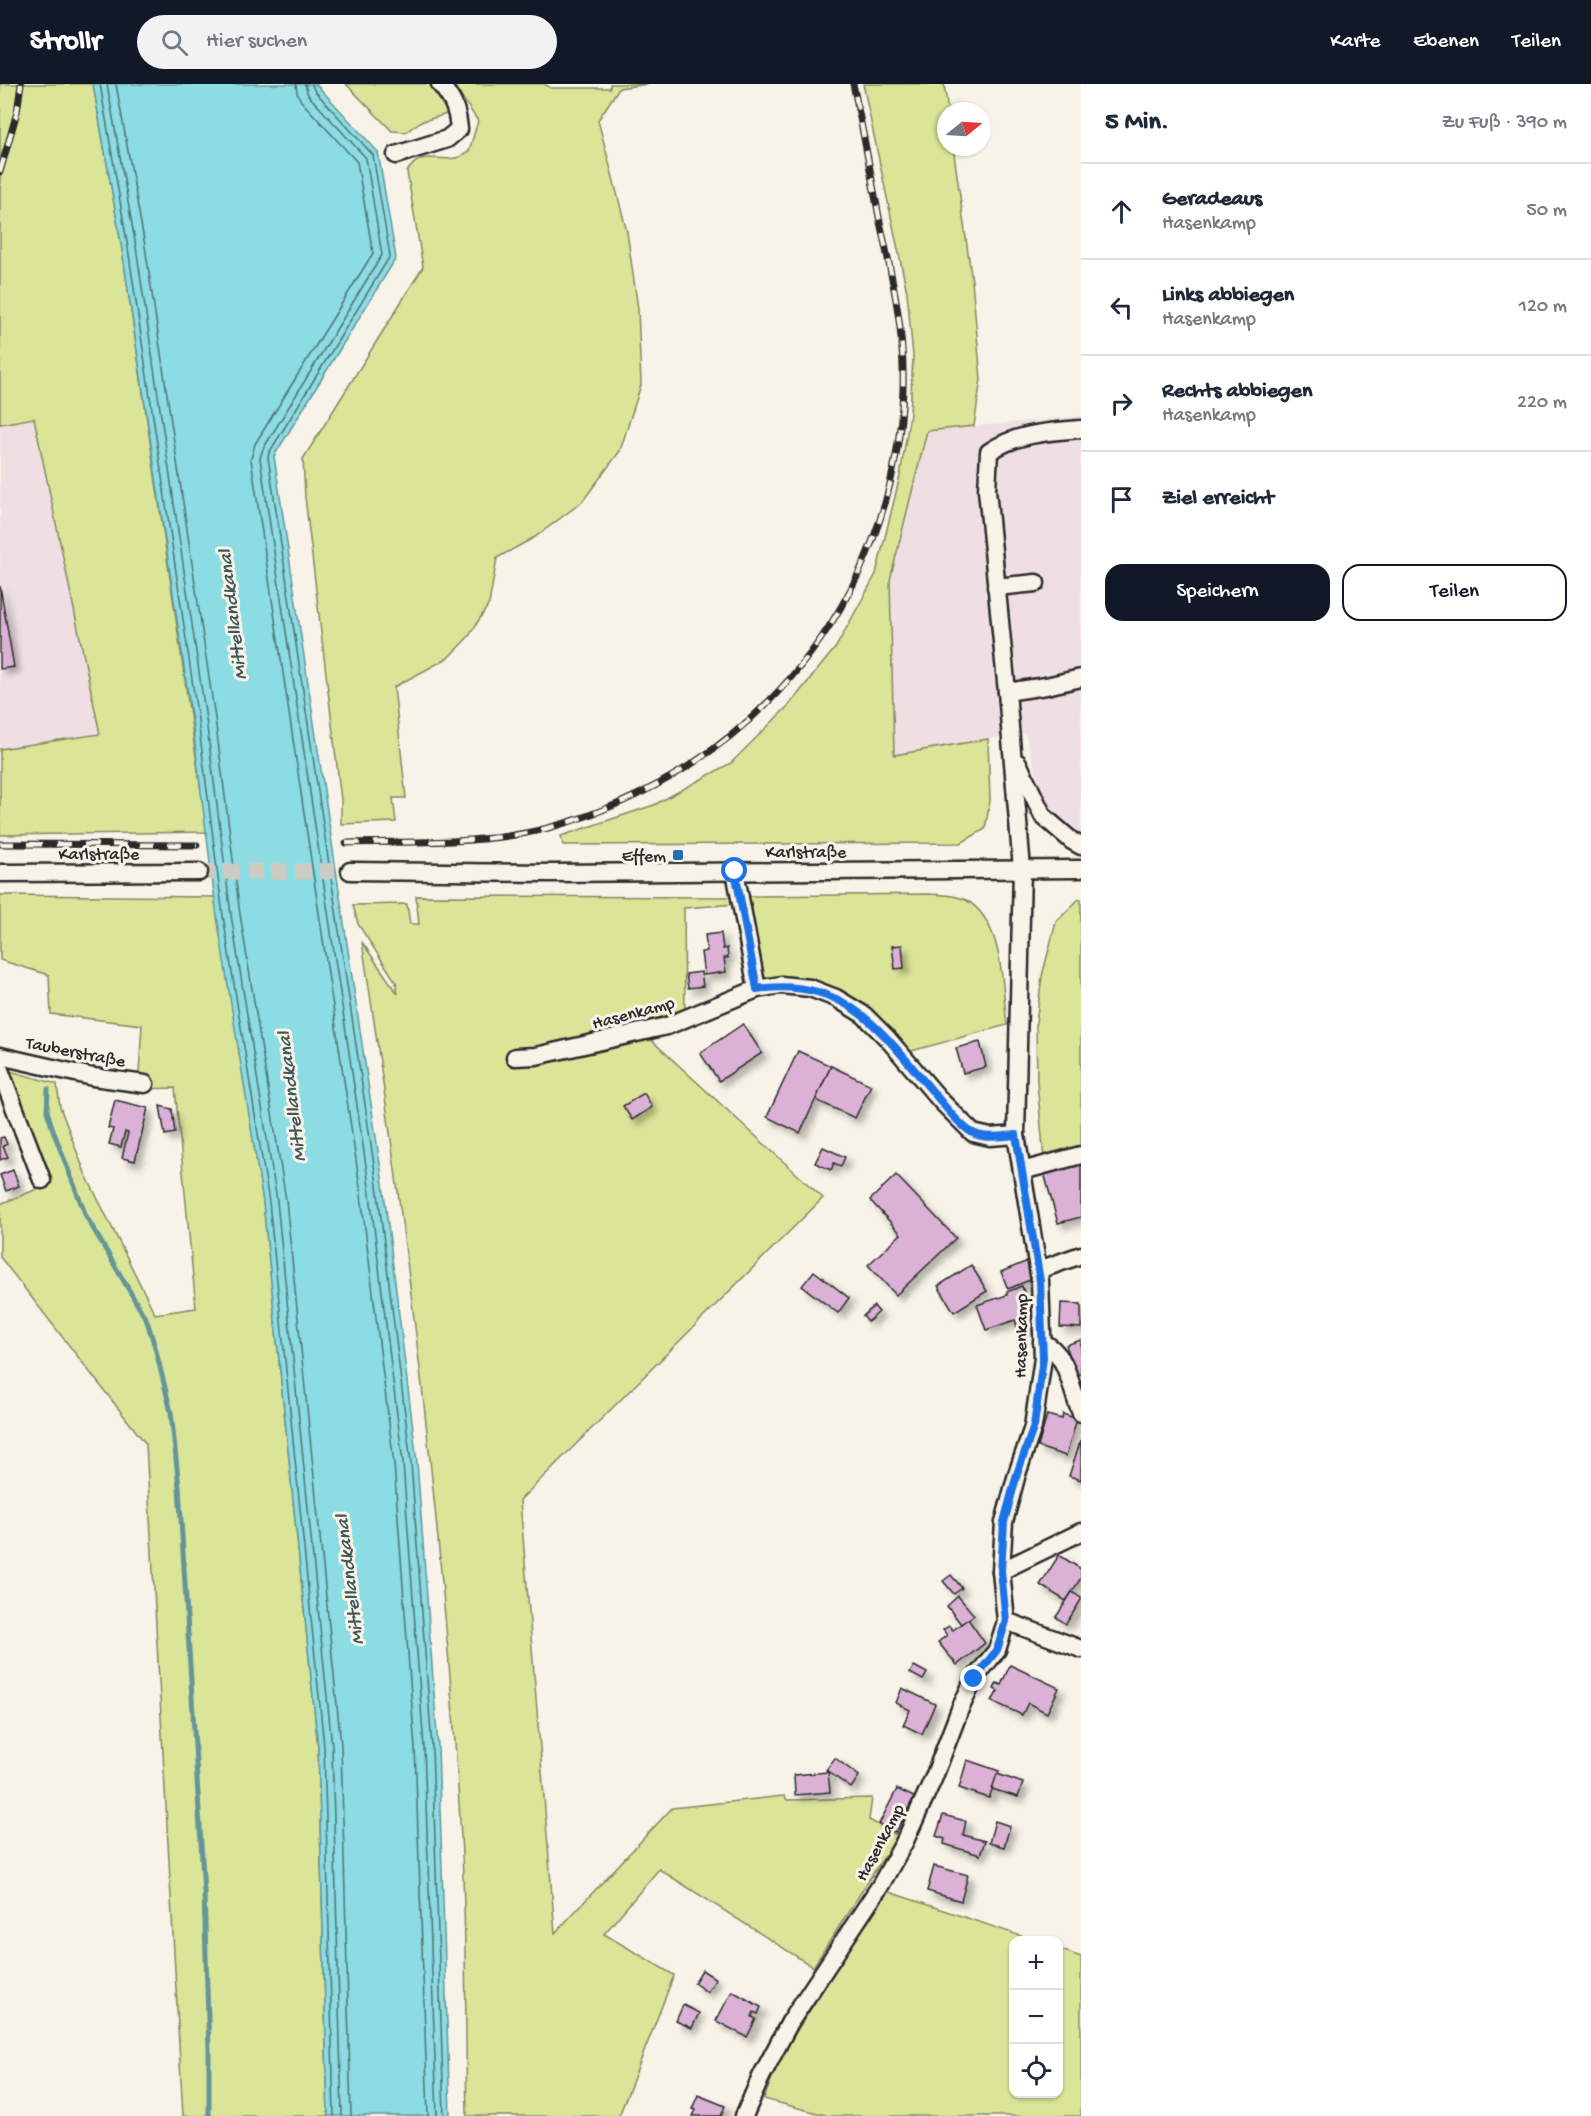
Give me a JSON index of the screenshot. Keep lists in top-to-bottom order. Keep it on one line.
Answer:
{"streets":{"street":["Karlstraße","Hasenkamp","Tauberstraße"]},"crossings":[["Karlstraße","Hasenkamp"]],"water":["Mittellandkanal"],"places":{"transit":["Effem"]},"north":"right","page":{"header":"Strollr","search":"Hier suchen","nav":["Karte","Ebenen","Teilen"],"heading":["5 Min.","Zu Fuß · 390 m"],"list":[["Geradeaus","Hasenkamp","50 m"],["Links abbiegen","Hasenkamp","120 m"],["Rechts abbiegen","Hasenkamp","220 m"],"Ziel erreicht"],"buttons":["Speichern","Teilen"],"map_buttons":["+","−"]}}
